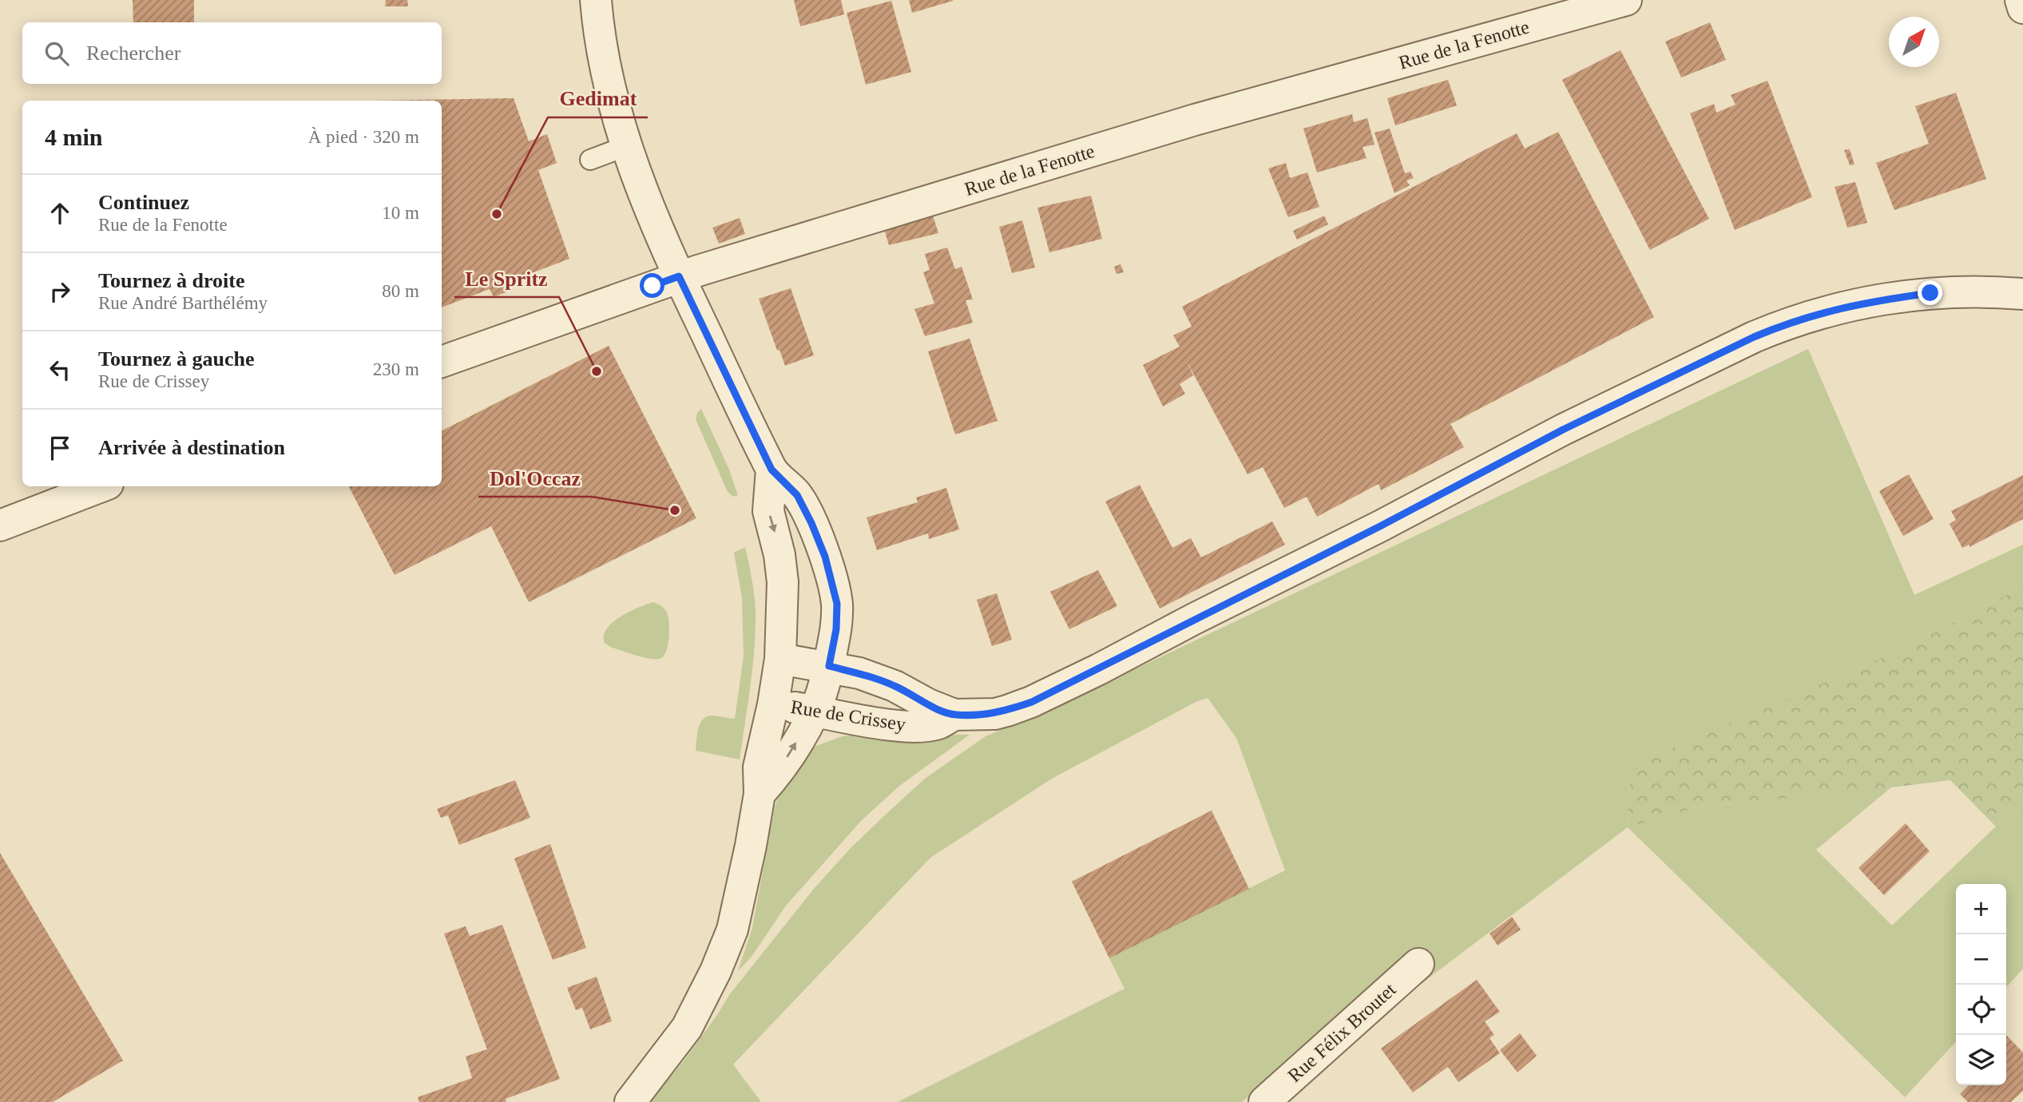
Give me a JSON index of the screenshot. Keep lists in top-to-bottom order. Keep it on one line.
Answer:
{"streets":{"street":["Rue de la Fenotte","Rue de Crissey","Rue Félix Broutet"]},"places":["Gedimat","Le Spritz","Dol'Occaz"],"north":"top right","page":{"search":"Rechercher","heading":["4 min","À pied · 320 m"],"list":[["Continuez","Rue de la Fenotte","10 m"],["Tournez à droite","Rue André Barthélémy","80 m"],["Tournez à gauche","Rue de Crissey","230 m"],"Arrivée à destination"],"map_buttons":["+","−"]}}
